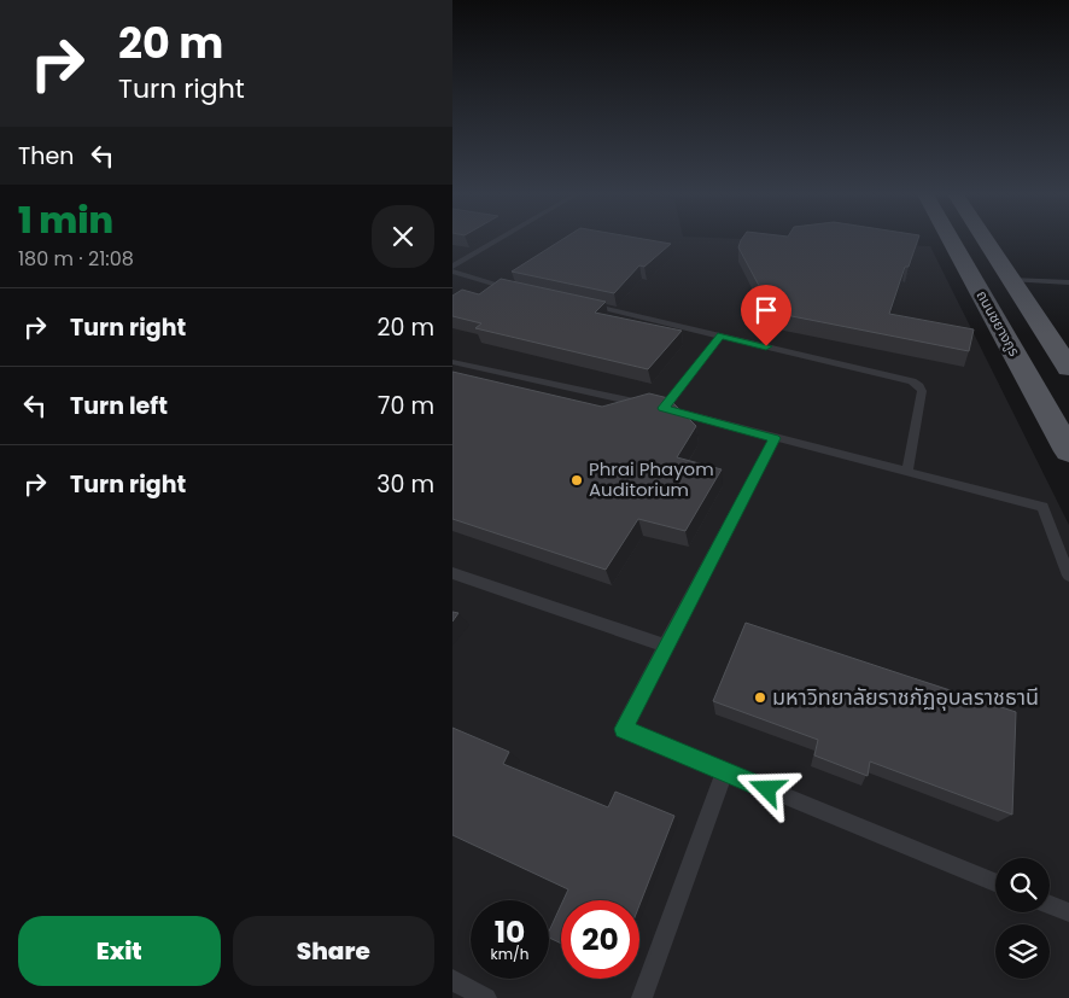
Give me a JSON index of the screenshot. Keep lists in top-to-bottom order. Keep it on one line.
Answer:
{"streets":{"main road":["ถนนชยางกูร"]},"places":["Phrai Phayom Auditorium","มหาวิทยาลัยราชภัฏอุบลราชธานี"],"page":{"turn":["20 m","Turn right"],"then":"Then","heading":["1 min","180 m · 21:08"],"list":[{"name":"Turn right","value":"20 m"},{"name":"Turn left","value":"70 m"},{"name":"Turn right","value":"30 m"}],"speed":"10 km/h","limit":"20","buttons":["Exit","Share"]}}
